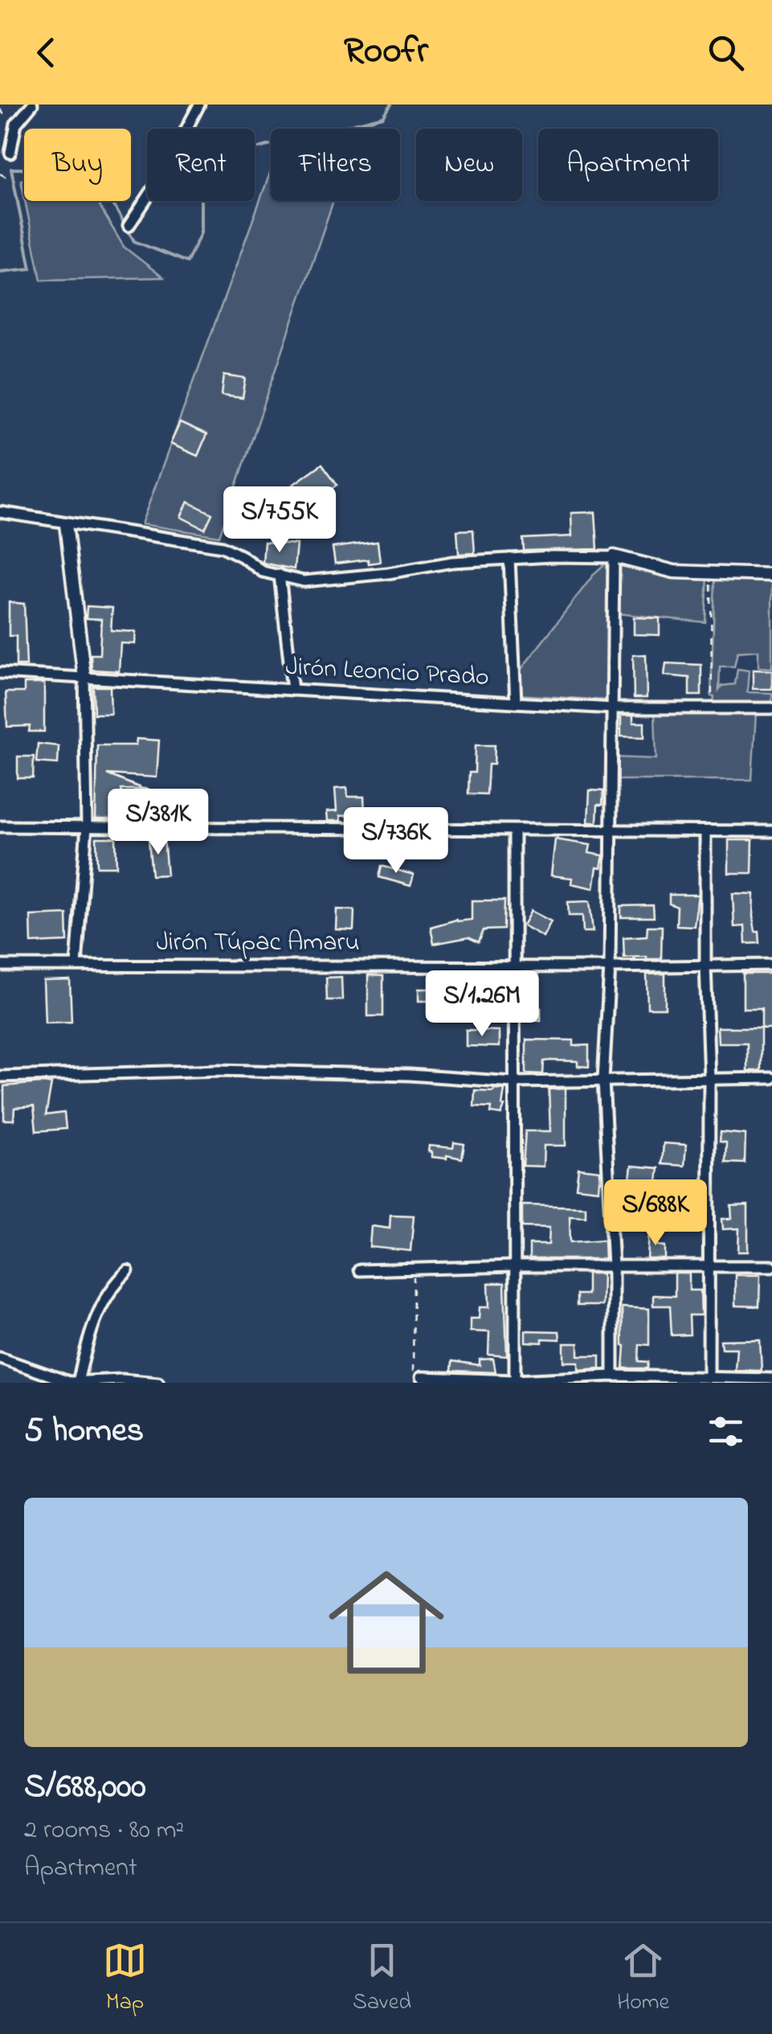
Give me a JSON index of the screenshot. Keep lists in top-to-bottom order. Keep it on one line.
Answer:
{"streets":{"street":["Jirón Leoncio Prado","Jirón Túpac Amaru"]},"page":{"header":"Roofr","chip":["Buy","Rent","Filters","New","Apartment"],"price":["S/755K","S/381K","S/736K","S/1.26M","S/688K"],"heading":"5 homes","list":[{"name":"S/688,000","note":"2 rooms · 80 m² · Apartment"}],"tabs":["Map","Saved","Home"]}}
